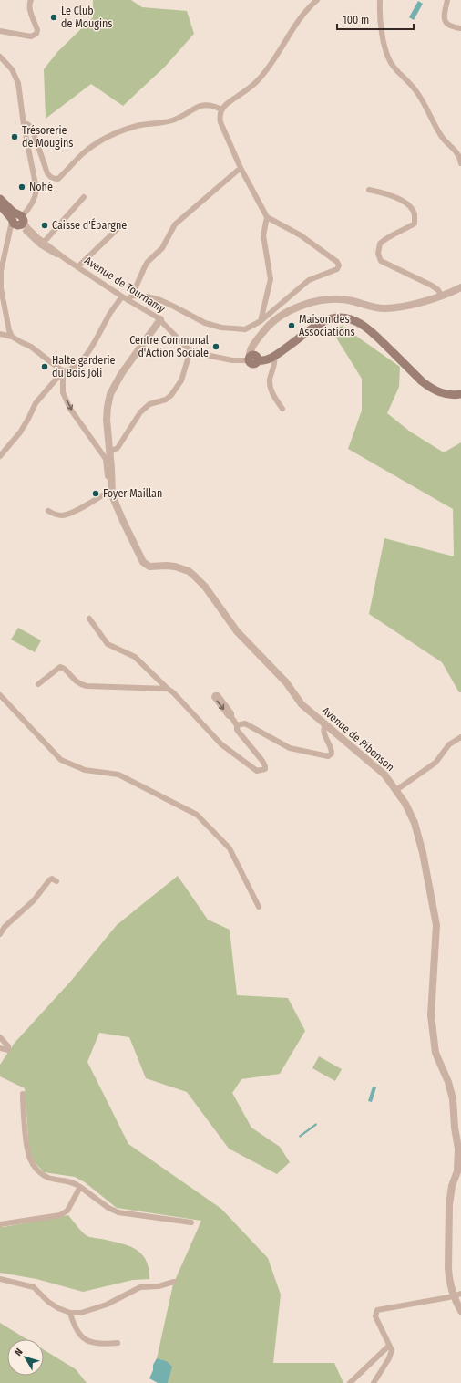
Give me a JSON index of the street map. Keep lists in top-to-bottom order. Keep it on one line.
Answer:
{"streets":{"main road":["Avenue de Tournamy"],"street":["Avenue de Pibonson"]},"crossings":[["Avenue de Tournamy","Avenue de Pibonson"]],"places":["Le Club de Mougins","Trésorerie de Mougins","Nohé","Caisse d'Épargne","Maison des Associations","Centre Communal d'Action Sociale","Halte garderie du Bois Joli","Foyer Maillan"],"scale_bar":"100 m","north":"top left"}
